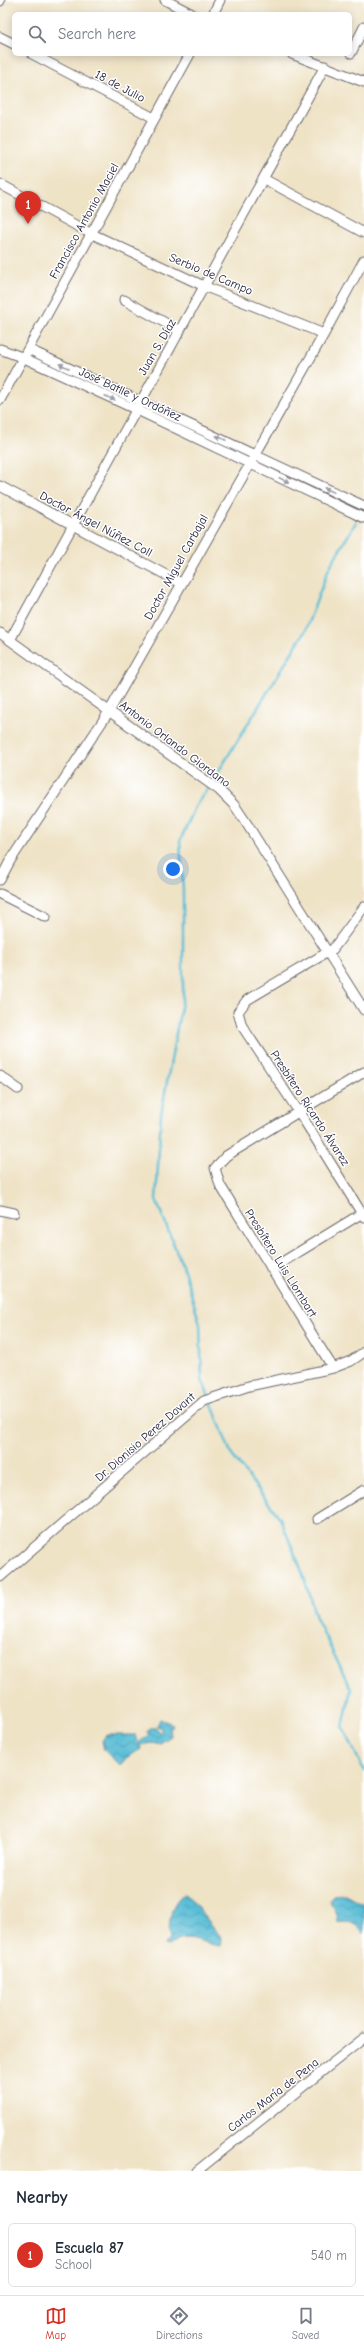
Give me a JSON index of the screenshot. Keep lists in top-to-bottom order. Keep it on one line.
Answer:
{"streets":{"street":["18 de Julio","Francisco Antonio Maciel","Serbio de Campo","Juan S. Díaz","José Batlle y Ordóñez","Doctor Ángel Núñez Coll","Doctor Miguel Carbajal","Antonio Orlando Giordano","Presbítero Ricardo Álvarez","Presbítero Luis Llombart","Dr. Dionisio Perez Davant","Carlos María de Pena"]},"crossings":[["18 de Julio","Francisco Antonio Maciel"],["Francisco Antonio Maciel","Serbio de Campo"],["Francisco Antonio Maciel","José Batlle y Ordóñez"],["Serbio de Campo","Juan S. Díaz"],["Serbio de Campo","Doctor Miguel Carbajal"],["Juan S. Díaz","José Batlle y Ordóñez"],["Juan S. Díaz","Doctor Ángel Núñez Coll"],["Juan S. Díaz","Antonio Orlando Giordano"],["José Batlle y Ordóñez","Doctor Miguel Carbajal"],["Doctor Ángel Núñez Coll","Doctor Miguel Carbajal"],["Doctor Miguel Carbajal","Antonio Orlando Giordano"],["Antonio Orlando Giordano","Presbítero Ricardo Álvarez"],["Presbítero Ricardo Álvarez","Presbítero Luis Llombart"],["Presbítero Luis Llombart","Dr. Dionisio Perez Davant"]],"page":{"search":"Search here","pins":"1","heading":"Nearby","list":[{"mark":"1","name":"Escuela 87","note":"School","value":"540 m"}],"nav":["Map","Directions","Saved"]}}
